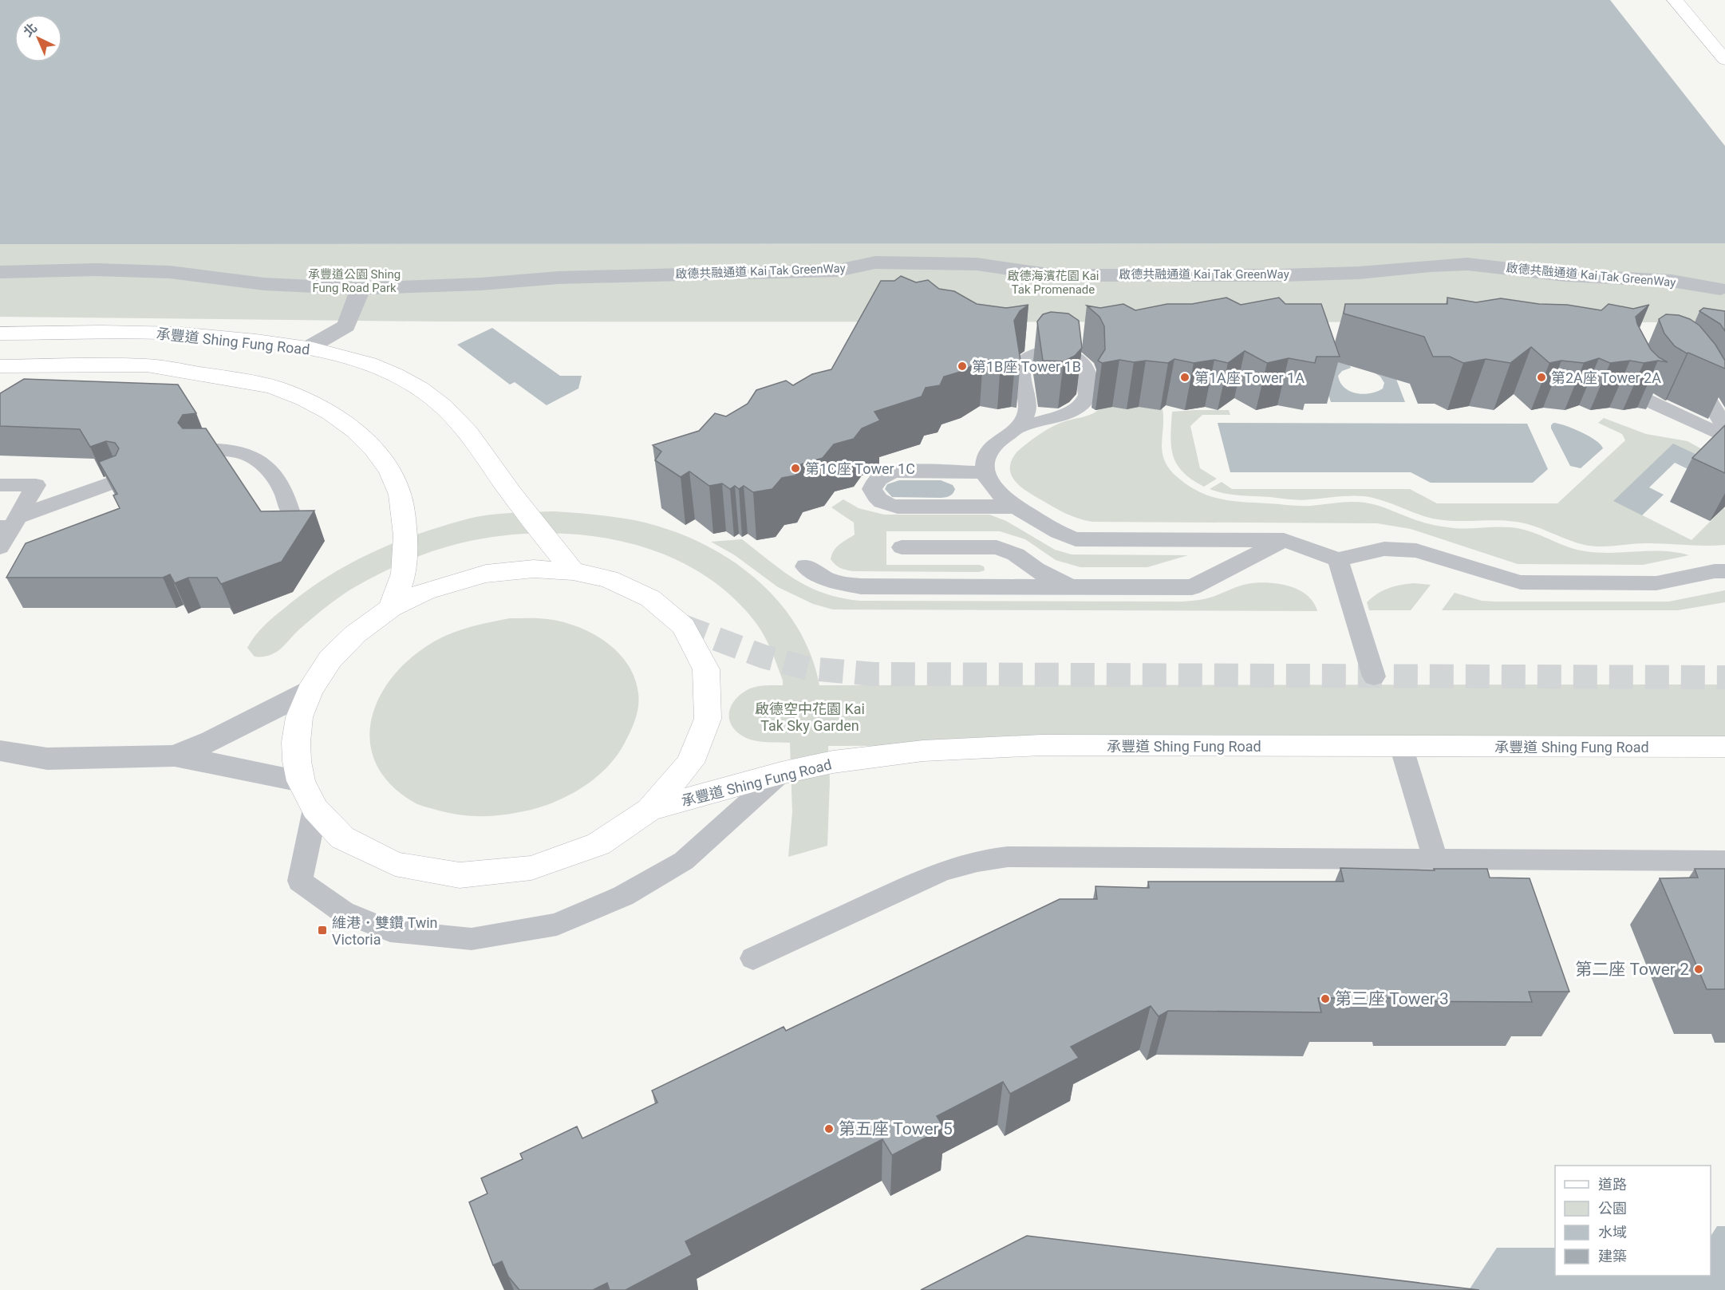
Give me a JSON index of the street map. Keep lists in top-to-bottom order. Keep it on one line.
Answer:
{"streets":{"main road":["承豐道 Shing Fung Road"],"street":["啟德共融通道 Kai Tak GreenWay"]},"parks":["承豐道公園 Shing Fung Road Park","啟德海濱花園 Kai Tak Promenade","啟德空中花園 Kai Tak Sky Garden"],"places":{"other":["第1B座 Tower 1B","第1A座 Tower 1A","第2A座 Tower 2A","第1C座 Tower 1C","第二座 Tower 2","第三座 Tower 3","第五座 Tower 5"],"transit":["維港．雙鑽 Twin Victoria"]},"legend":["道路","公園","水域","建築"],"north":"top left"}
